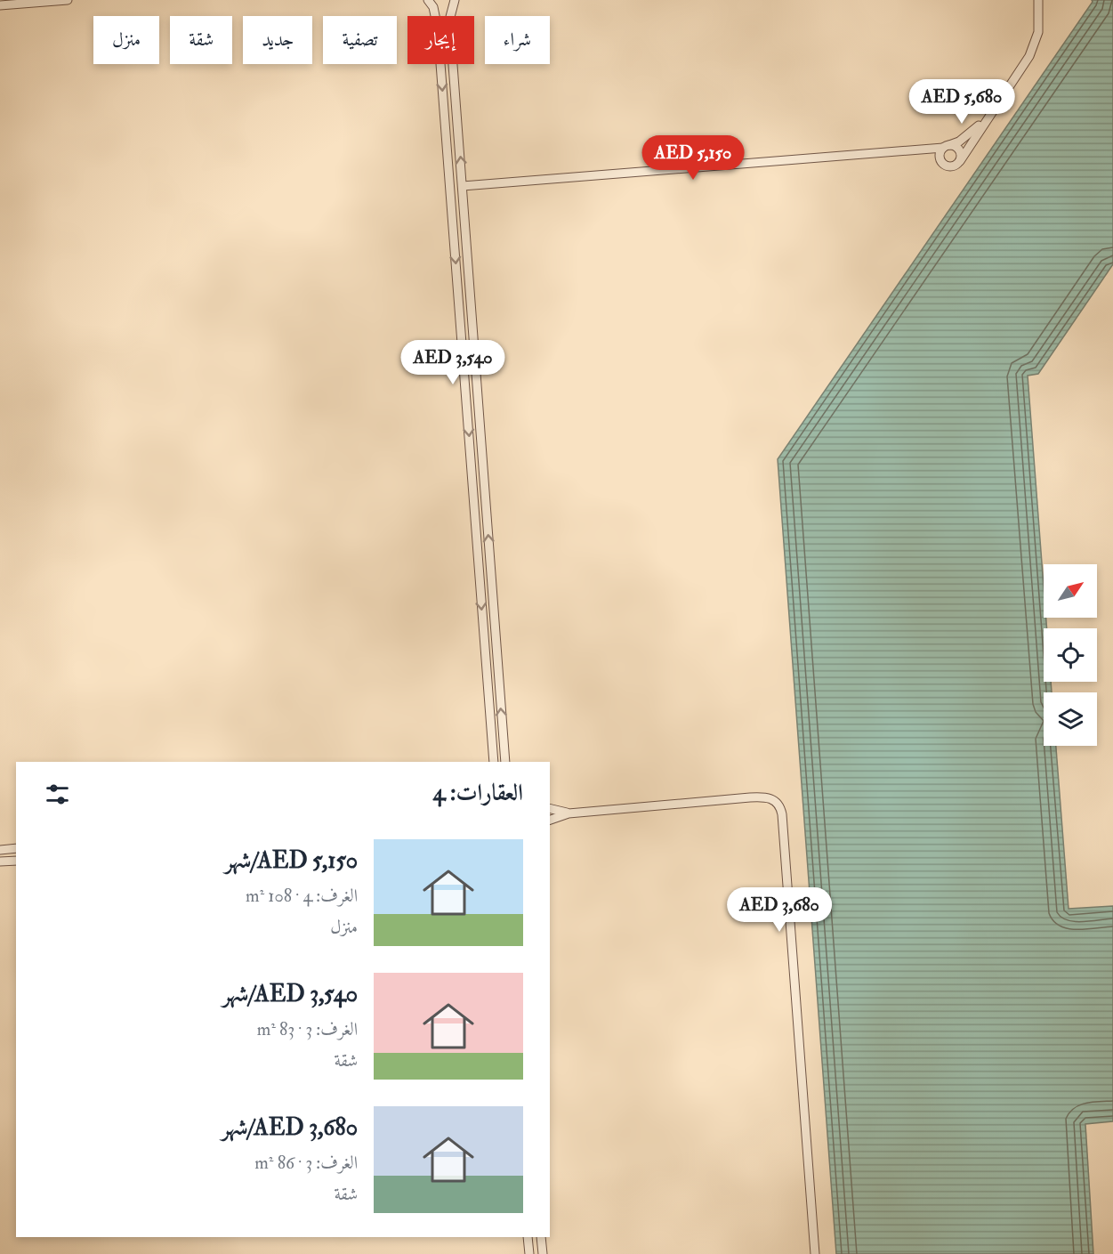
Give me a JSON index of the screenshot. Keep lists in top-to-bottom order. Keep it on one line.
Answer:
{"north":"top right","page":{"chip":["شراء","إيجار","تصفية","جديد","شقة","منزل"],"price":["AED 5,680","AED 5,150","AED 3,540","AED 3,680"],"heading":"العقارات: 4","list":[{"name":"AED 5,150/شهر","note":"الغرف: 4 · 108 m² · منزل"},{"name":"AED 3,540/شهر","note":"الغرف: 3 · 83 m² · شقة"},{"name":"AED 3,680/شهر","note":"الغرف: 3 · 86 m² · شقة"}]}}
